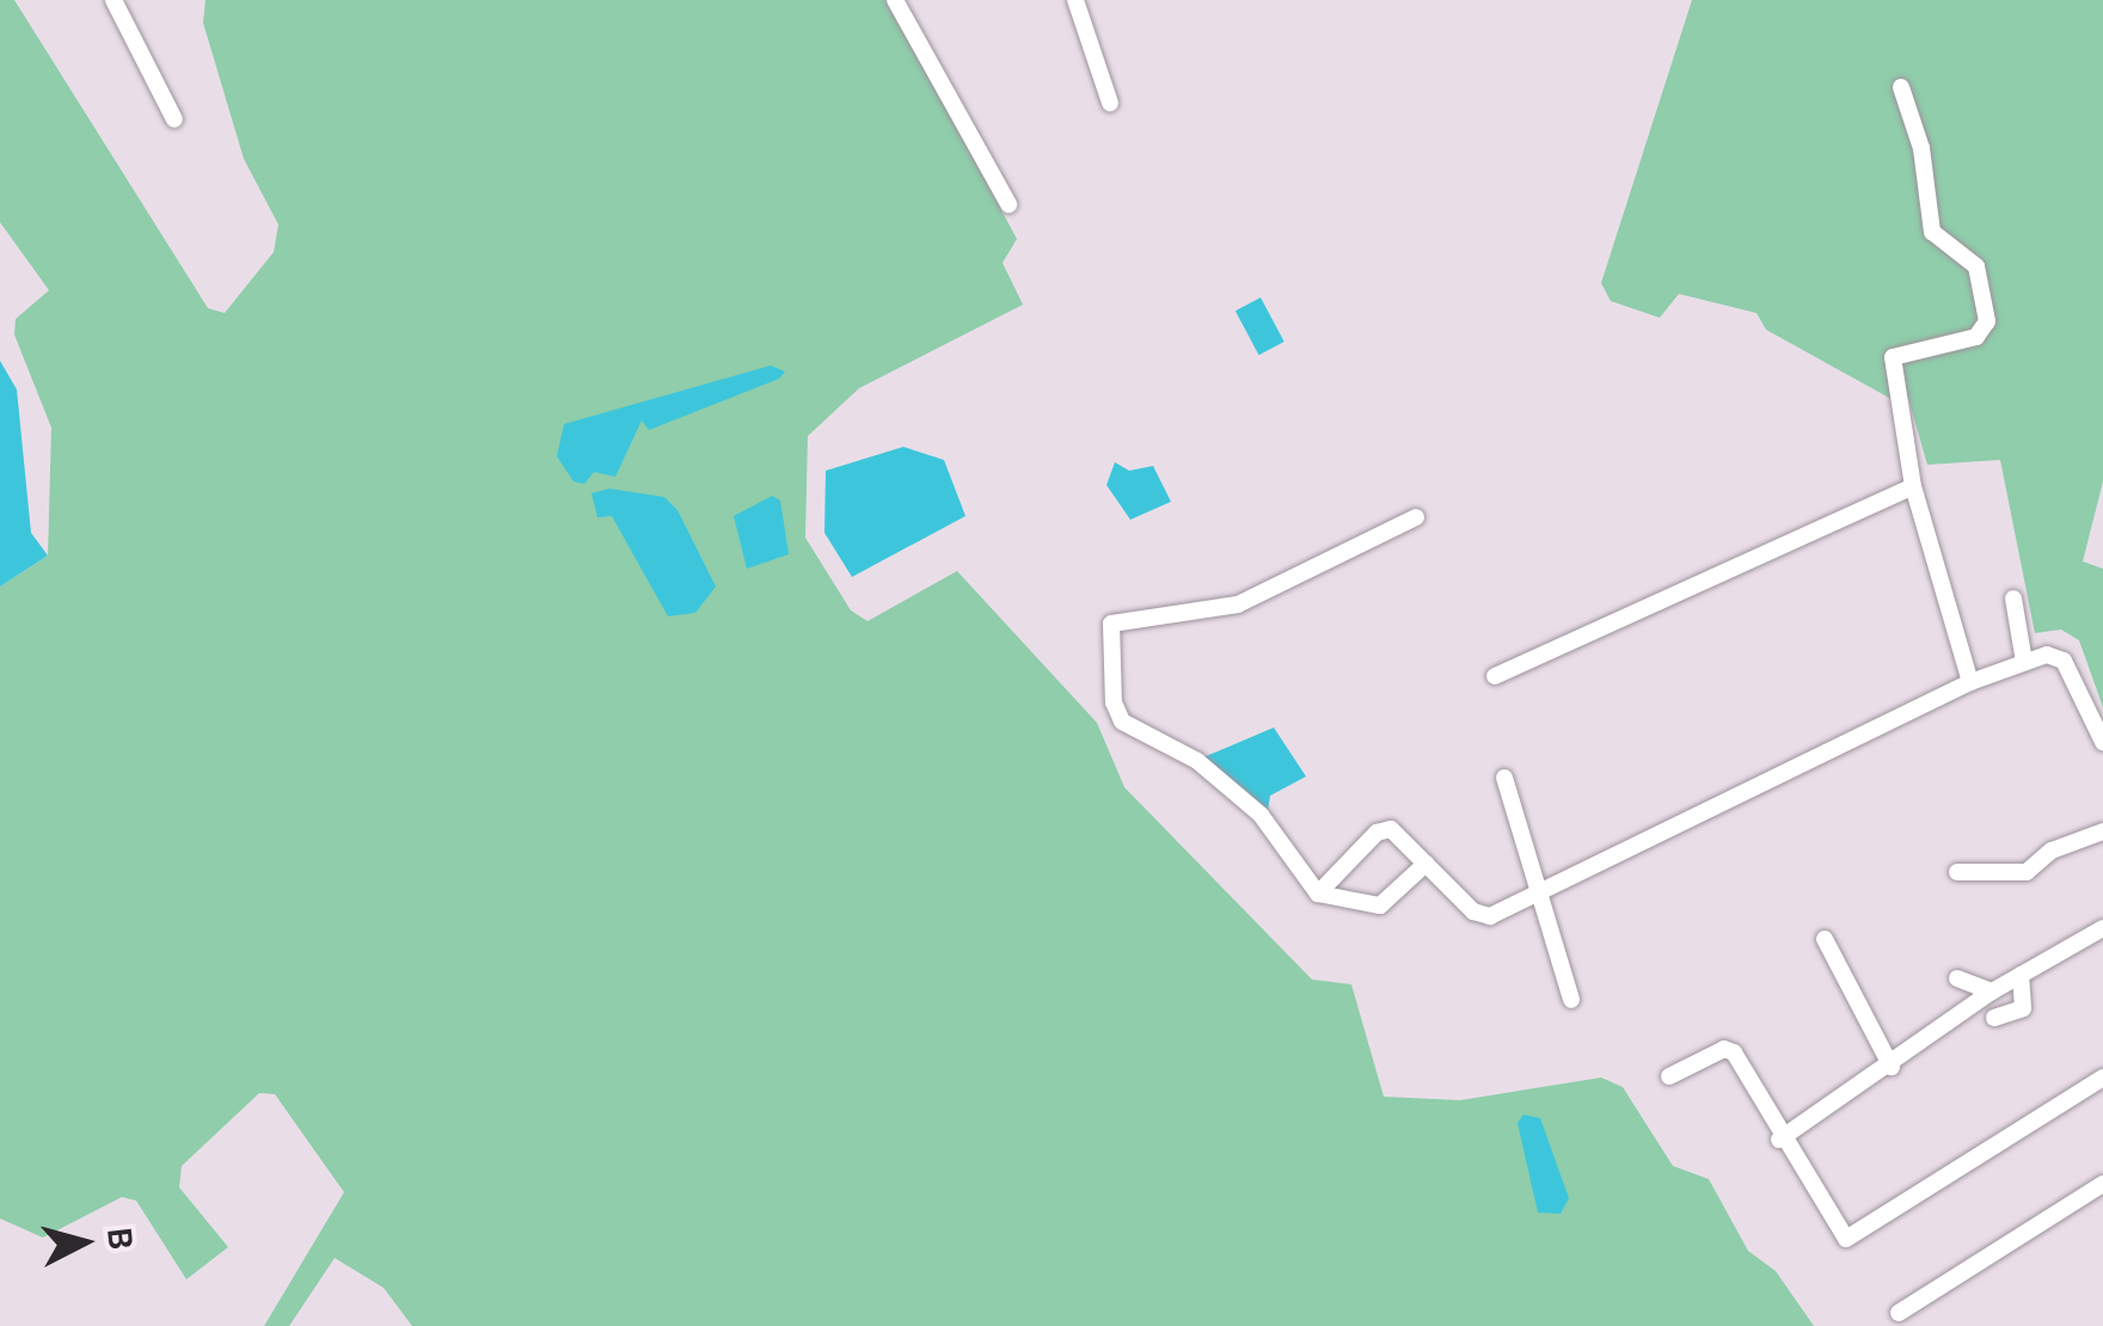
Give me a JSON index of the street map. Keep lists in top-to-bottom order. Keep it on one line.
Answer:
{"north":"right"}
